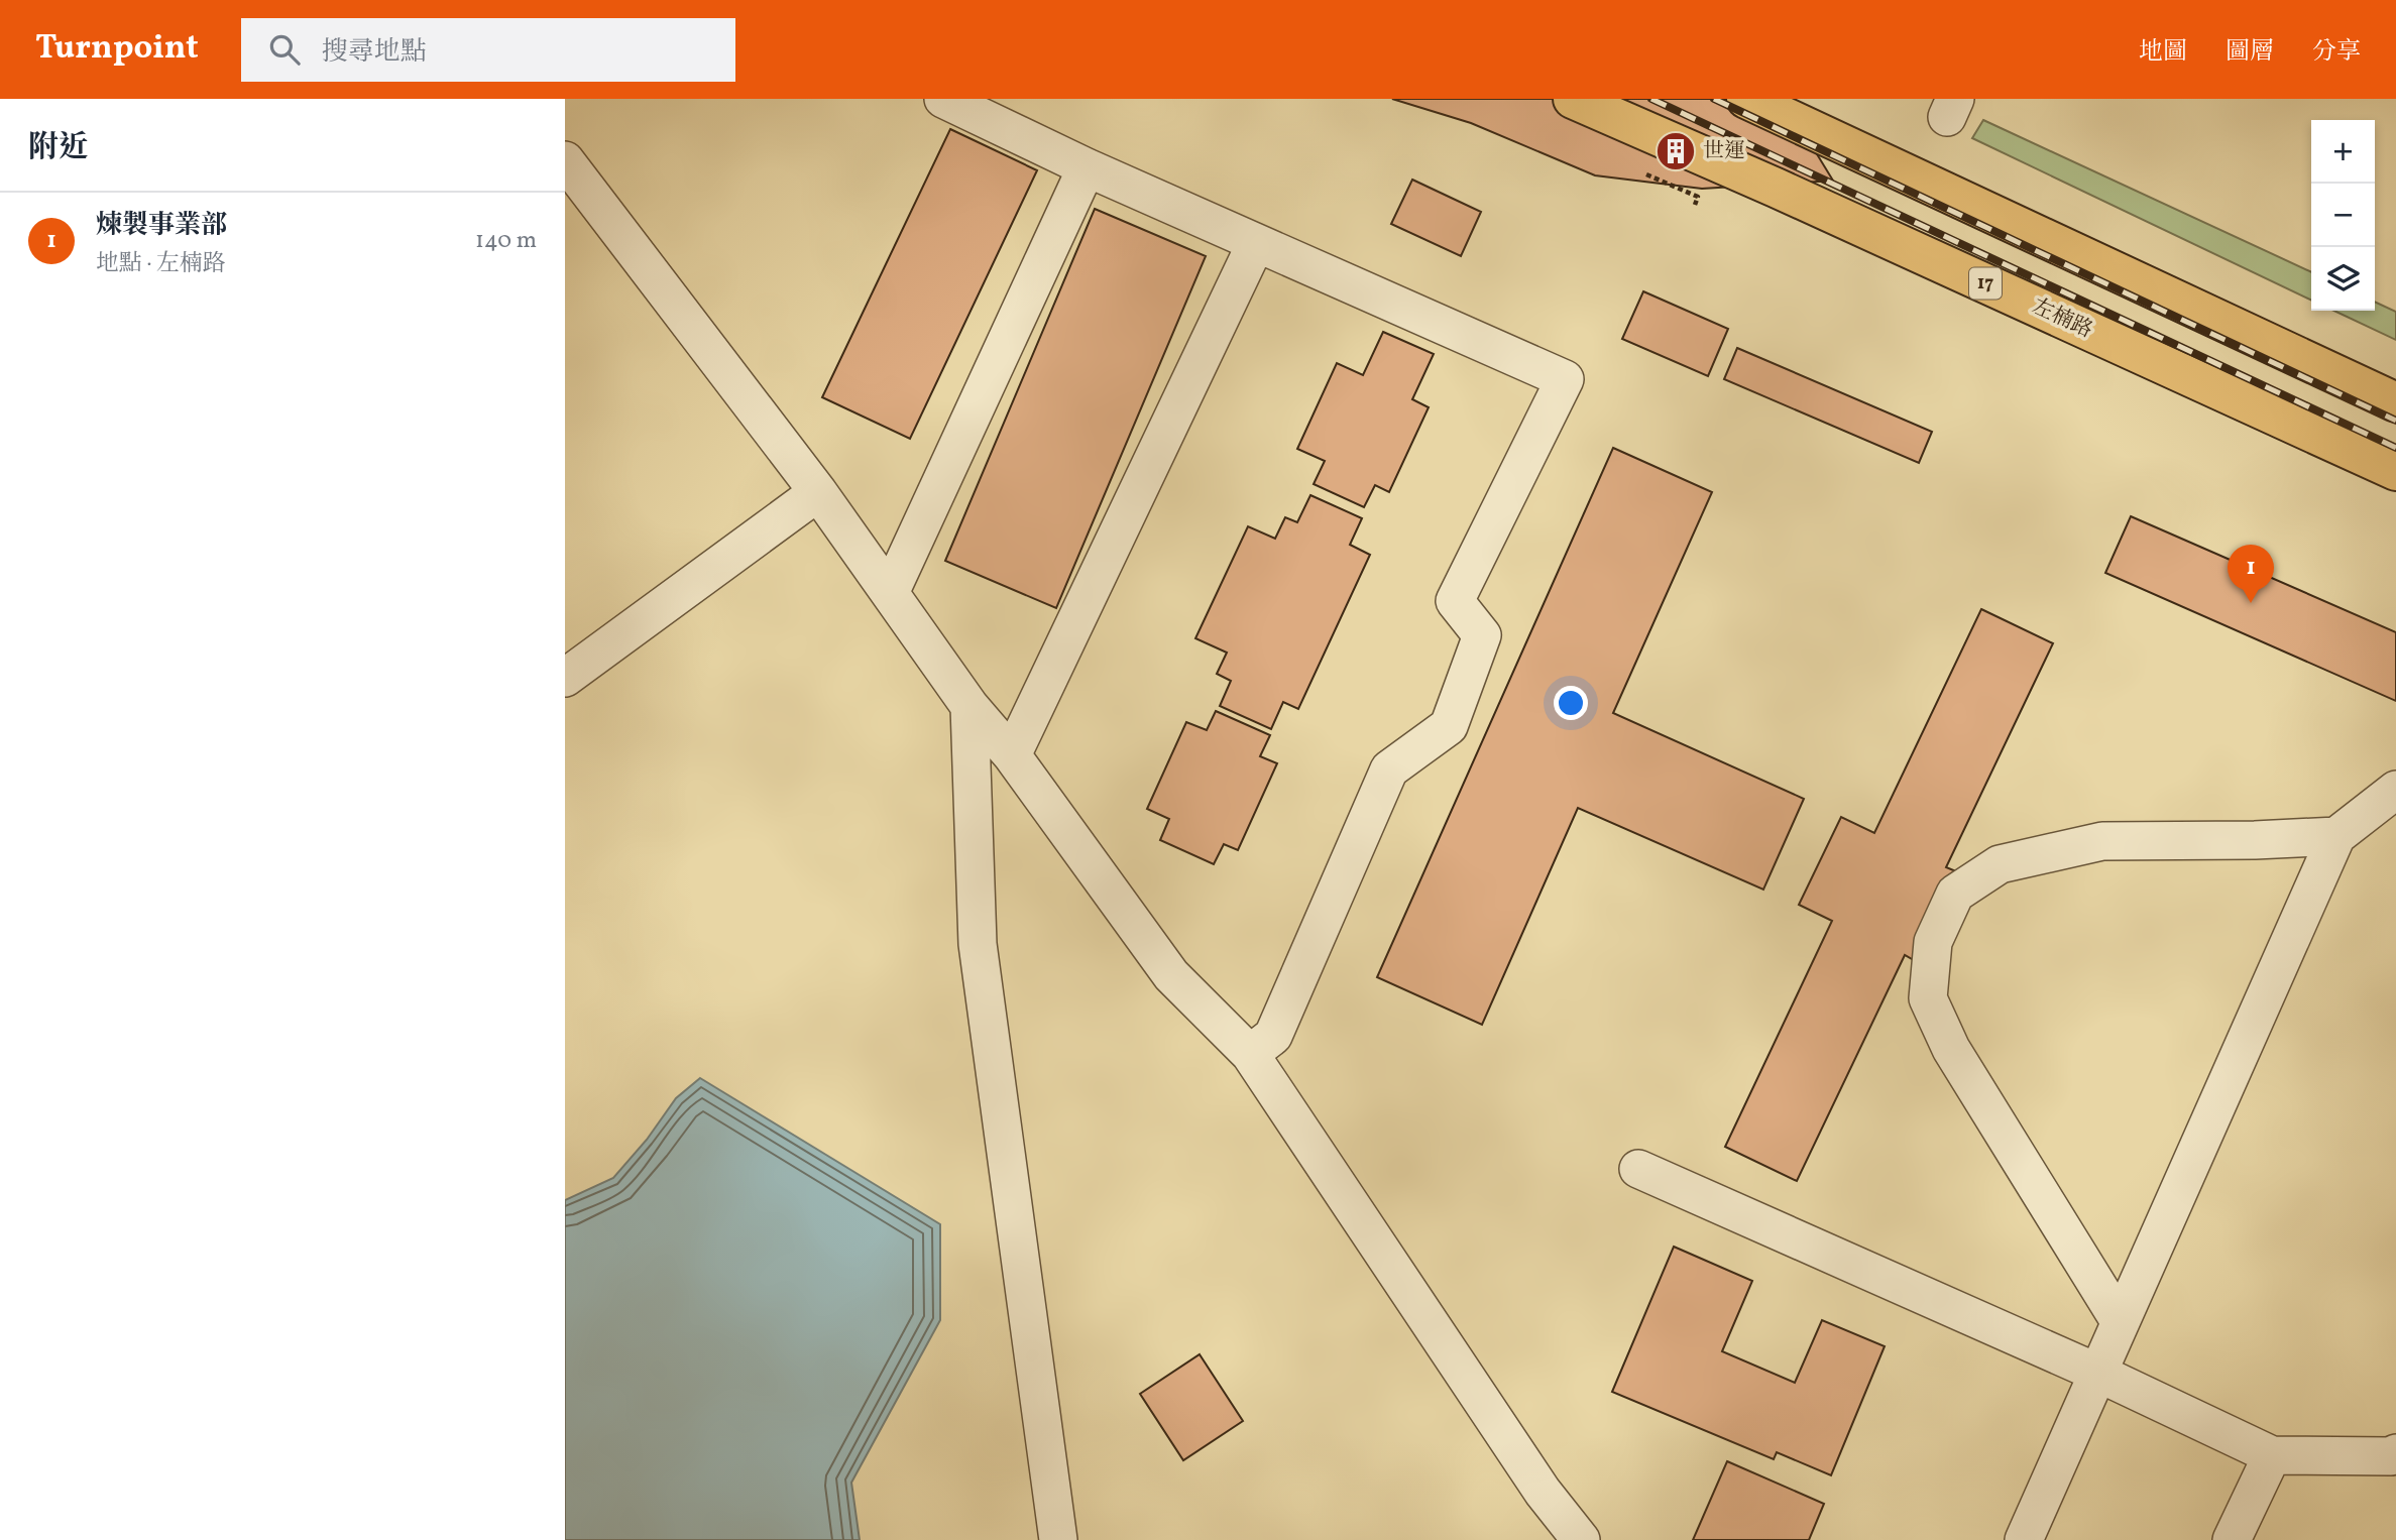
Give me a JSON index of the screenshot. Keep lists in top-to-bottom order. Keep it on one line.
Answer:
{"streets":{"main road":["17","左楠路"]},"places":{"building":["世運"]},"page":{"header":"Turnpoint","search":"搜尋地點","nav":["地圖","圖層","分享"],"heading":"附近","map_buttons":["+","−"],"list":[{"mark":"1","name":"煉製事業部","note":"地點 · 左楠路","value":"140 m"}],"pins":"1"}}
